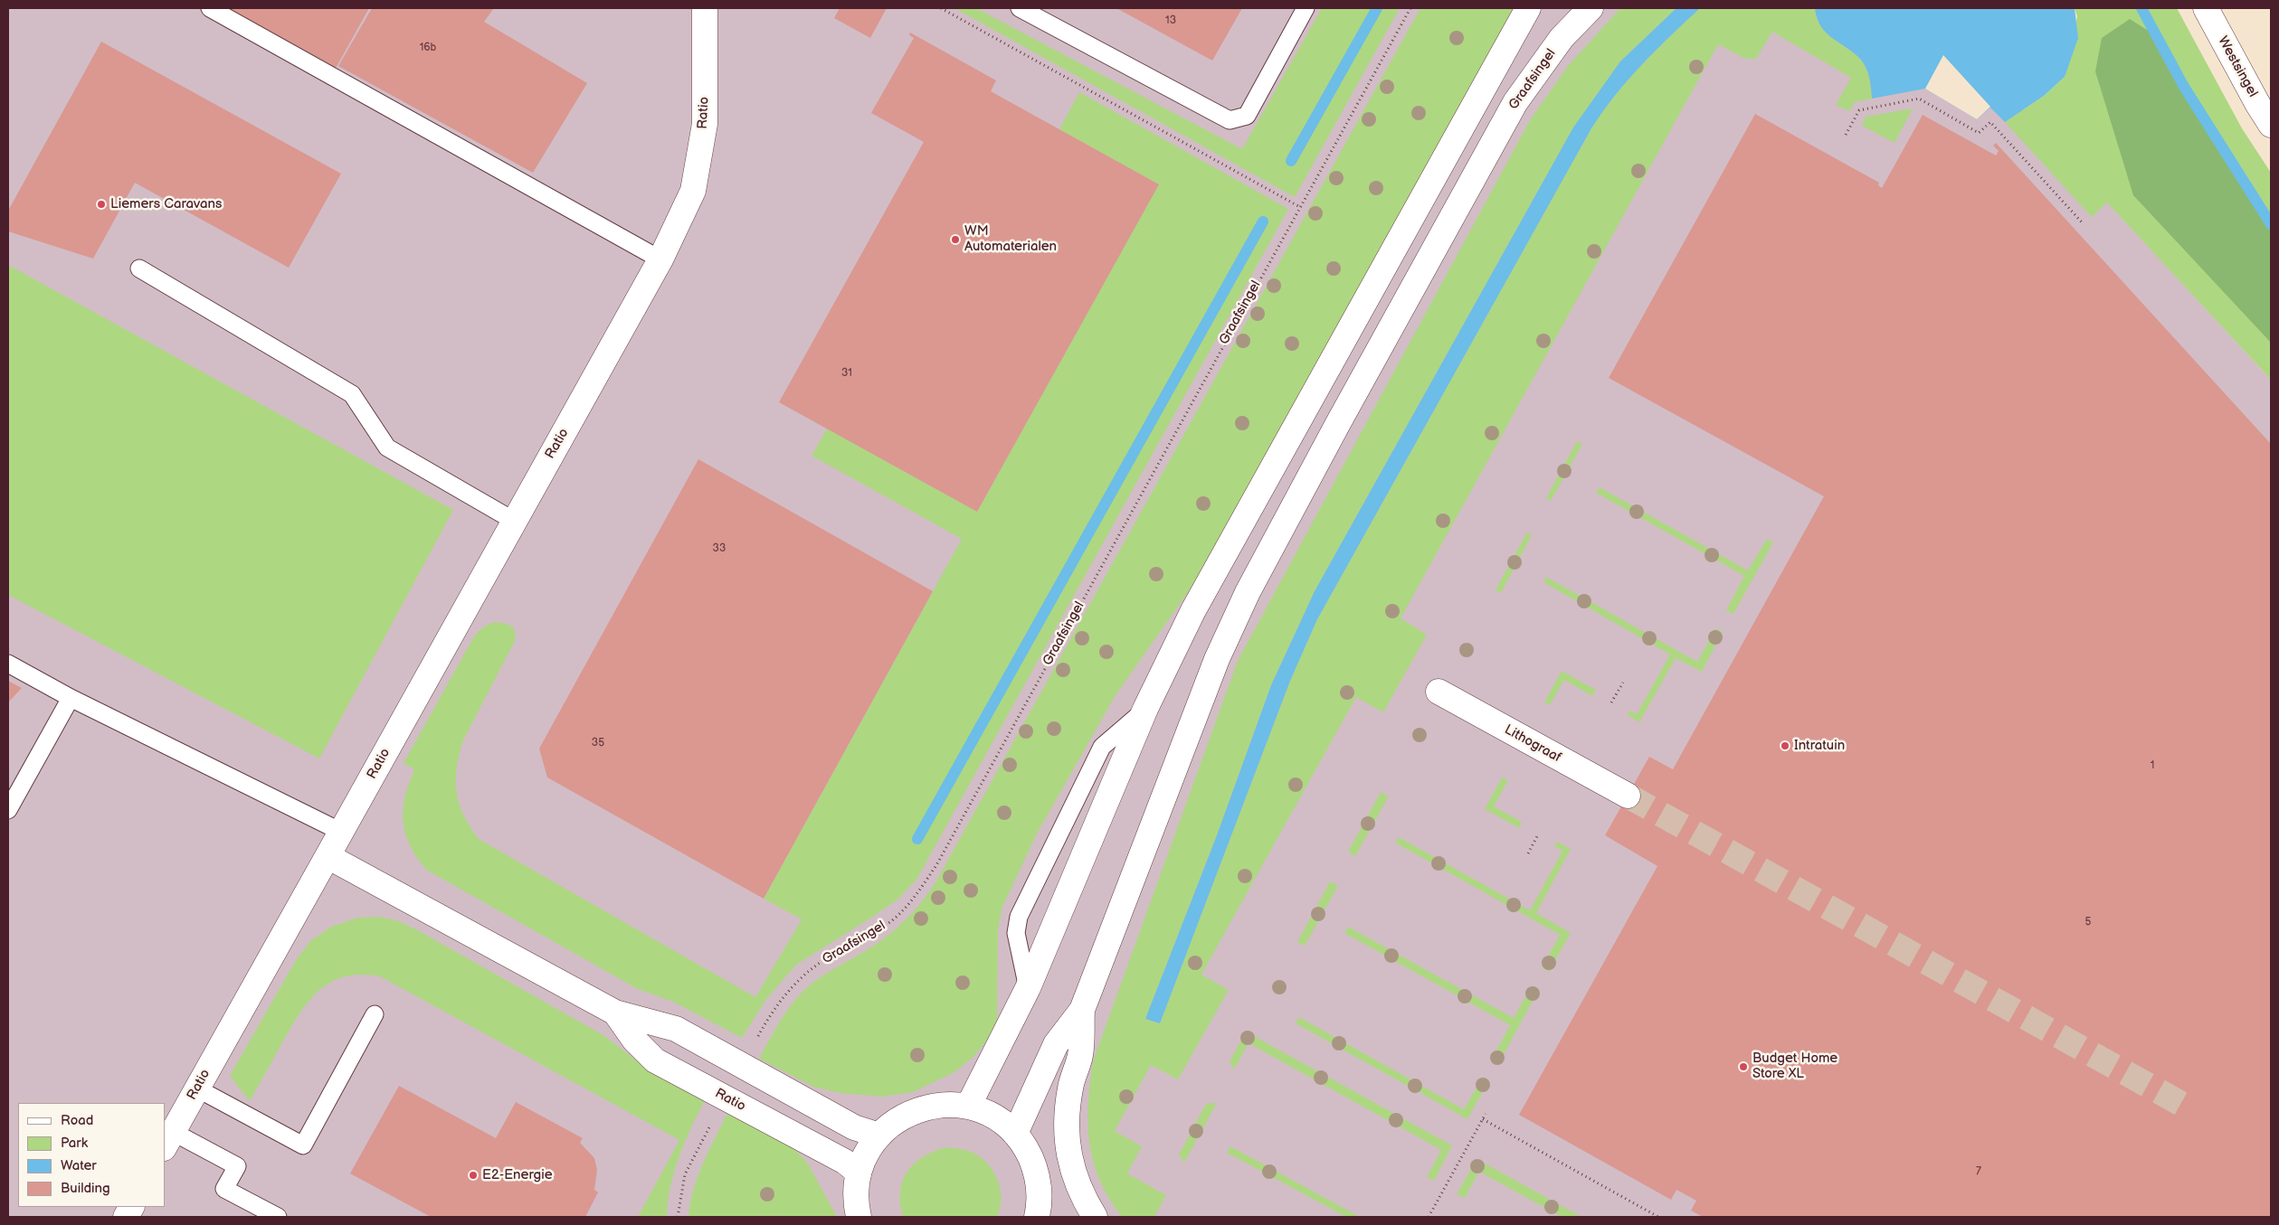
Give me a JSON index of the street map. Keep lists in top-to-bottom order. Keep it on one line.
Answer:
{"streets":{"street":["Westsingel","Graafsingel","Ratio","Lithograaf"]},"crossings":[["Graafsingel","Ratio"]],"places":["Liemers Caravans","WM Automaterialen","Intratuin","Budget Home Store XL","E2-Energie"],"house_numbers":["13","16b","31","33","35","1","5","7"],"legend":["Road","Park","Water","Building"]}
